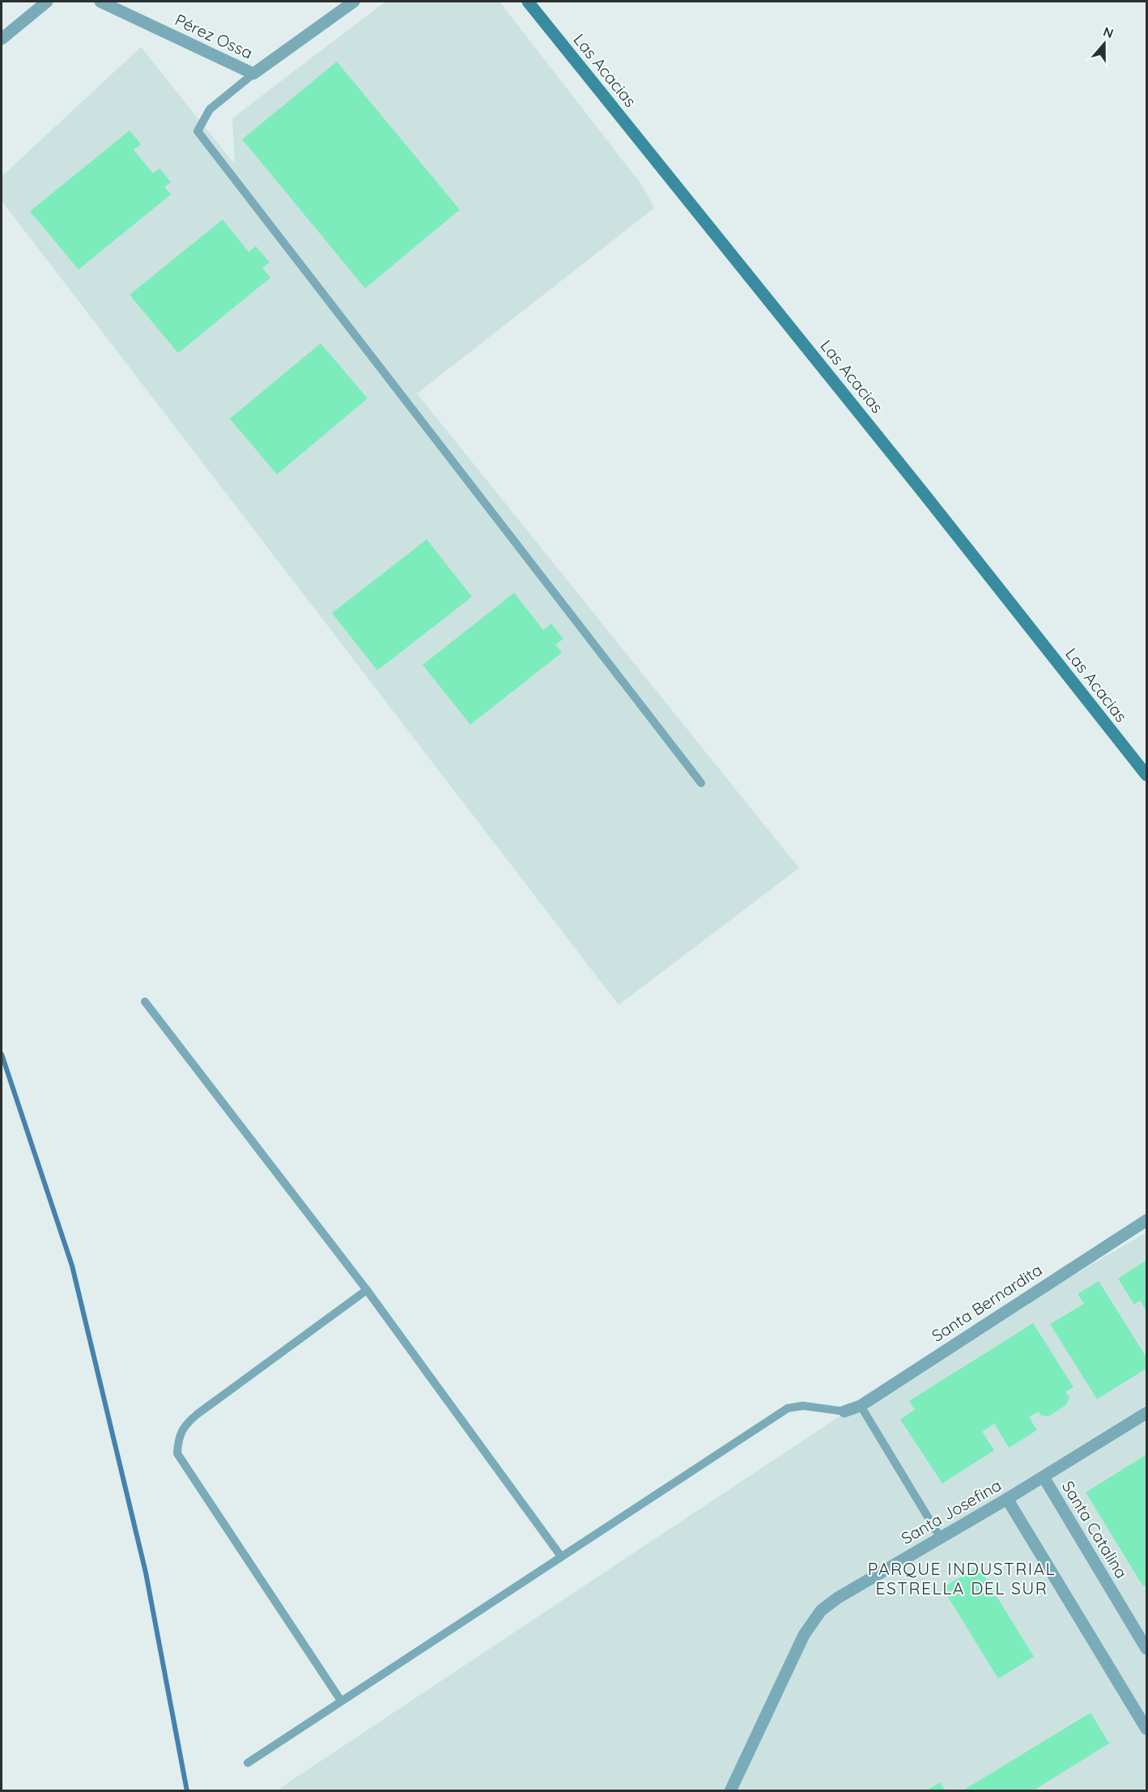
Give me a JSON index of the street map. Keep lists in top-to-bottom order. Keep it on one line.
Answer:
{"streets":{"main road":["Las Acacias"],"street":["Pérez Ossa","Santa Bernardita","Santa Josefina","Santa Catalina"]},"crossings":[["Santa Josefina","Santa Catalina"]],"districts":["PARQUE INDUSTRIAL ESTRELLA DEL SUR"],"north":"top"}
